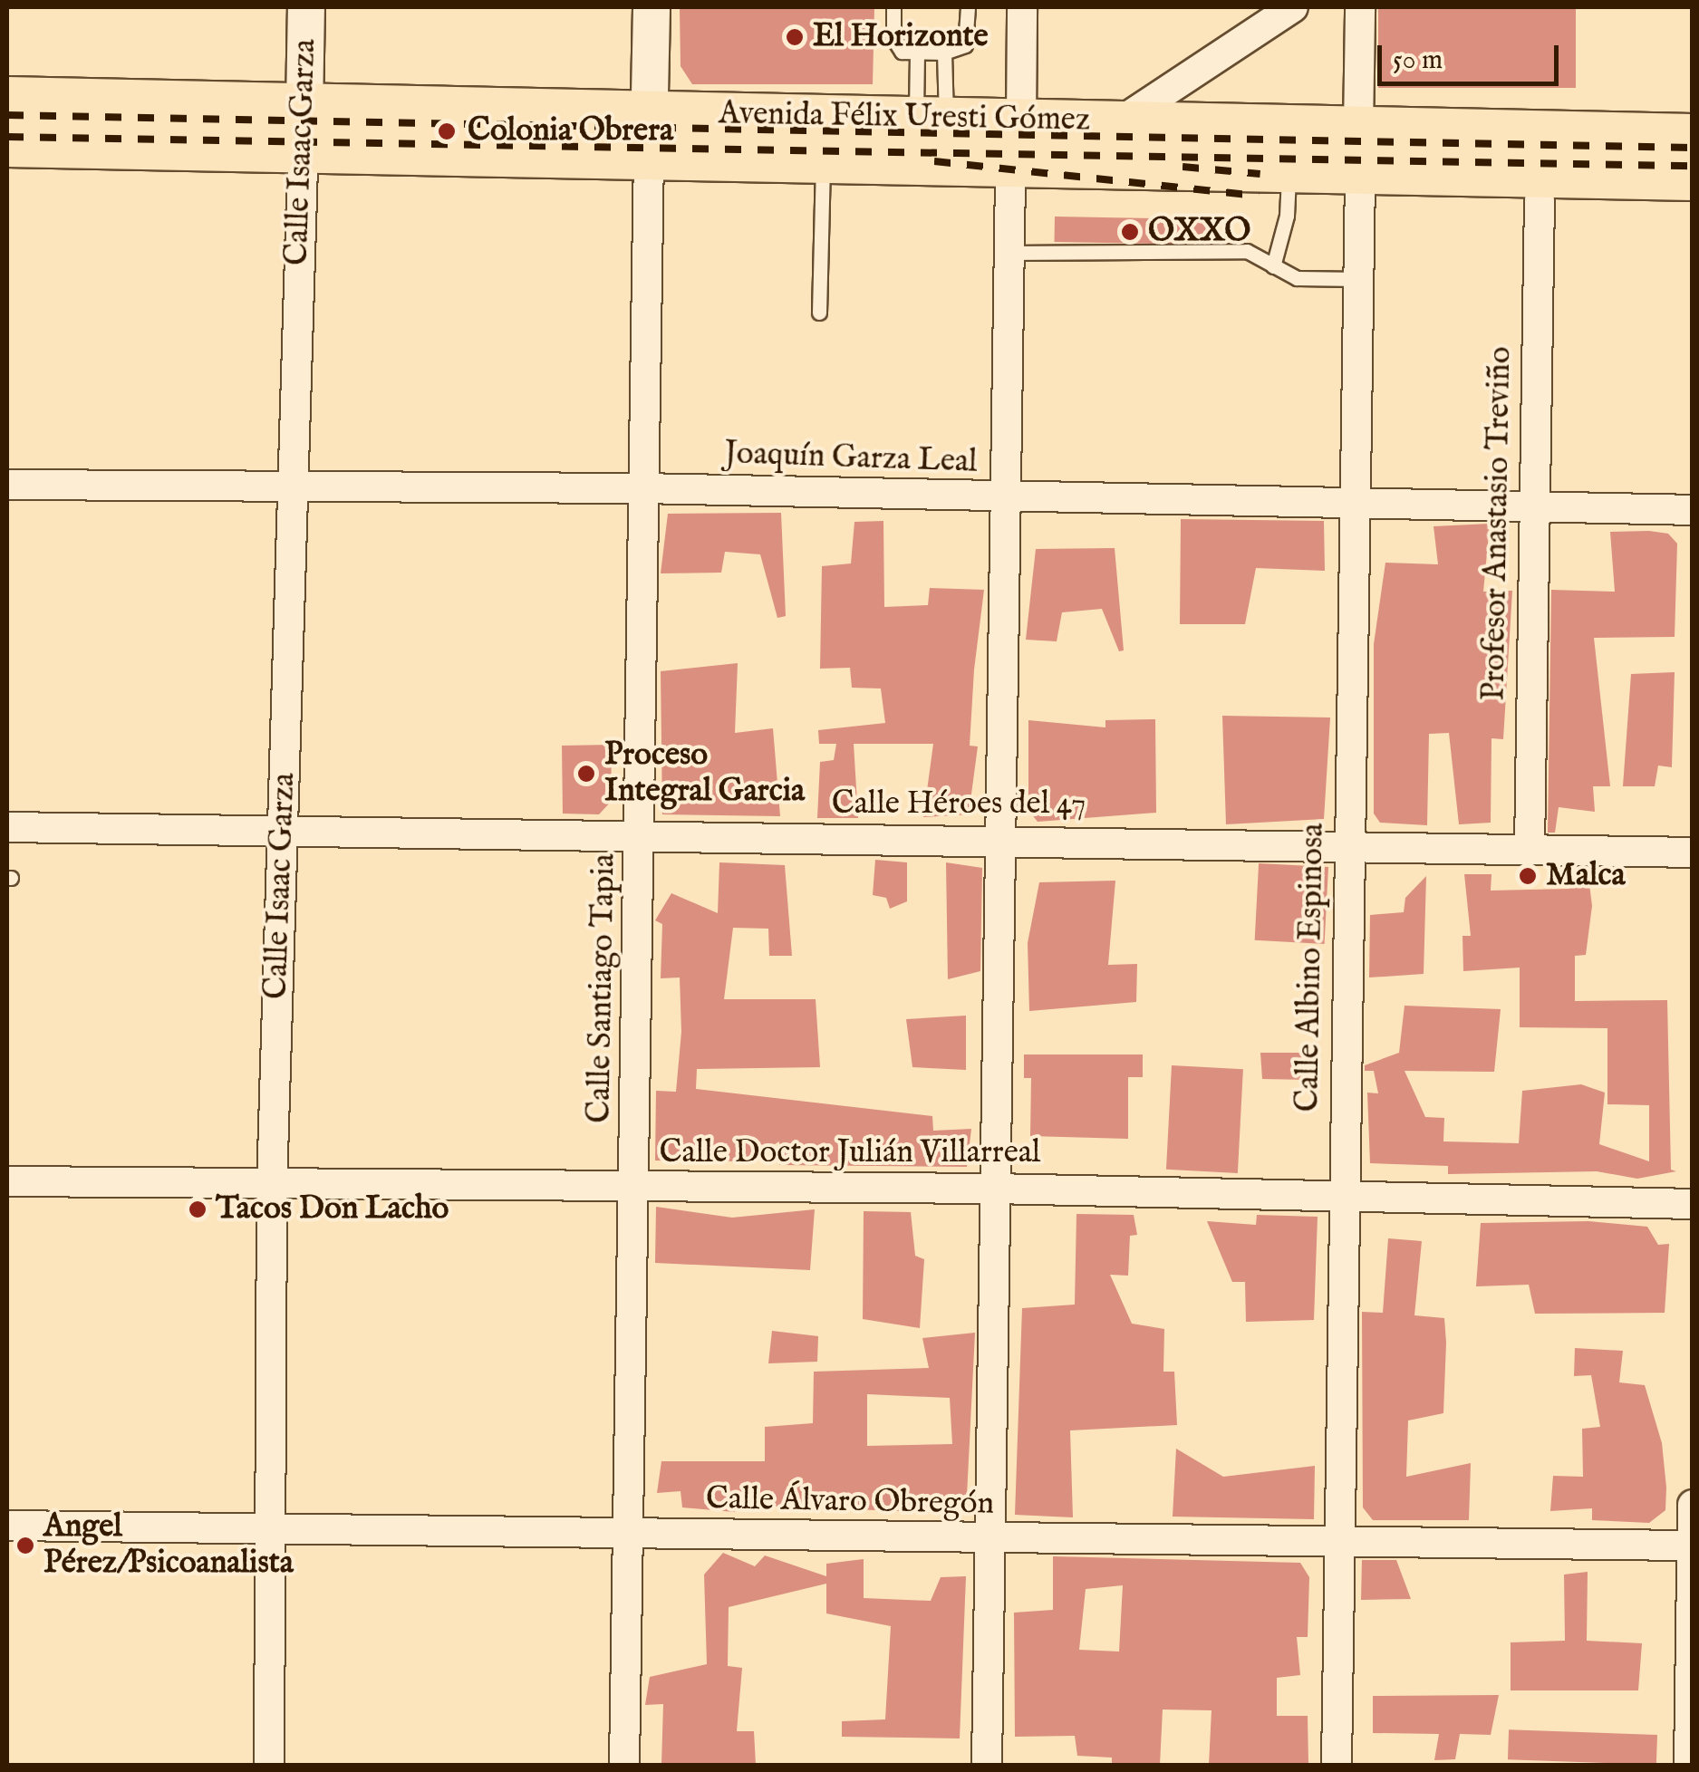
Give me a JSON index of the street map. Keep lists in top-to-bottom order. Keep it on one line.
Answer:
{"streets":{"main road":["Avenida Félix Uresti Gómez"],"street":["Calle Isaac Garza","Joaquín Garza Leal","Profesor Anastasio Treviño","Calle Héroes del 47","Calle Albino Espinosa","Calle Santiago Tapia","Calle Doctor Julián Villarreal","Calle Álvaro Obregón"]},"crossings":[["Avenida Félix Uresti Gómez","Calle Isaac Garza"],["Avenida Félix Uresti Gómez","Calle Albino Espinosa"],["Avenida Félix Uresti Gómez","Calle Santiago Tapia"],["Calle Isaac Garza","Joaquín Garza Leal"],["Calle Isaac Garza","Calle Héroes del 47"],["Calle Isaac Garza","Calle Doctor Julián Villarreal"],["Calle Isaac Garza","Calle Álvaro Obregón"],["Joaquín Garza Leal","Profesor Anastasio Treviño"],["Joaquín Garza Leal","Calle Albino Espinosa"],["Joaquín Garza Leal","Calle Santiago Tapia"],["Profesor Anastasio Treviño","Calle Héroes del 47"],["Calle Héroes del 47","Calle Albino Espinosa"],["Calle Héroes del 47","Calle Santiago Tapia"],["Calle Albino Espinosa","Calle Doctor Julián Villarreal"],["Calle Albino Espinosa","Calle Álvaro Obregón"],["Calle Santiago Tapia","Calle Doctor Julián Villarreal"],["Calle Santiago Tapia","Calle Álvaro Obregón"]],"places":["El Horizonte","Colonia Obrera","OXXO","Proceso Integral Garcia","Malca","Tacos Don Lacho","Angel Pérez/Psicoanalista"],"scale_bar":"50 m"}
